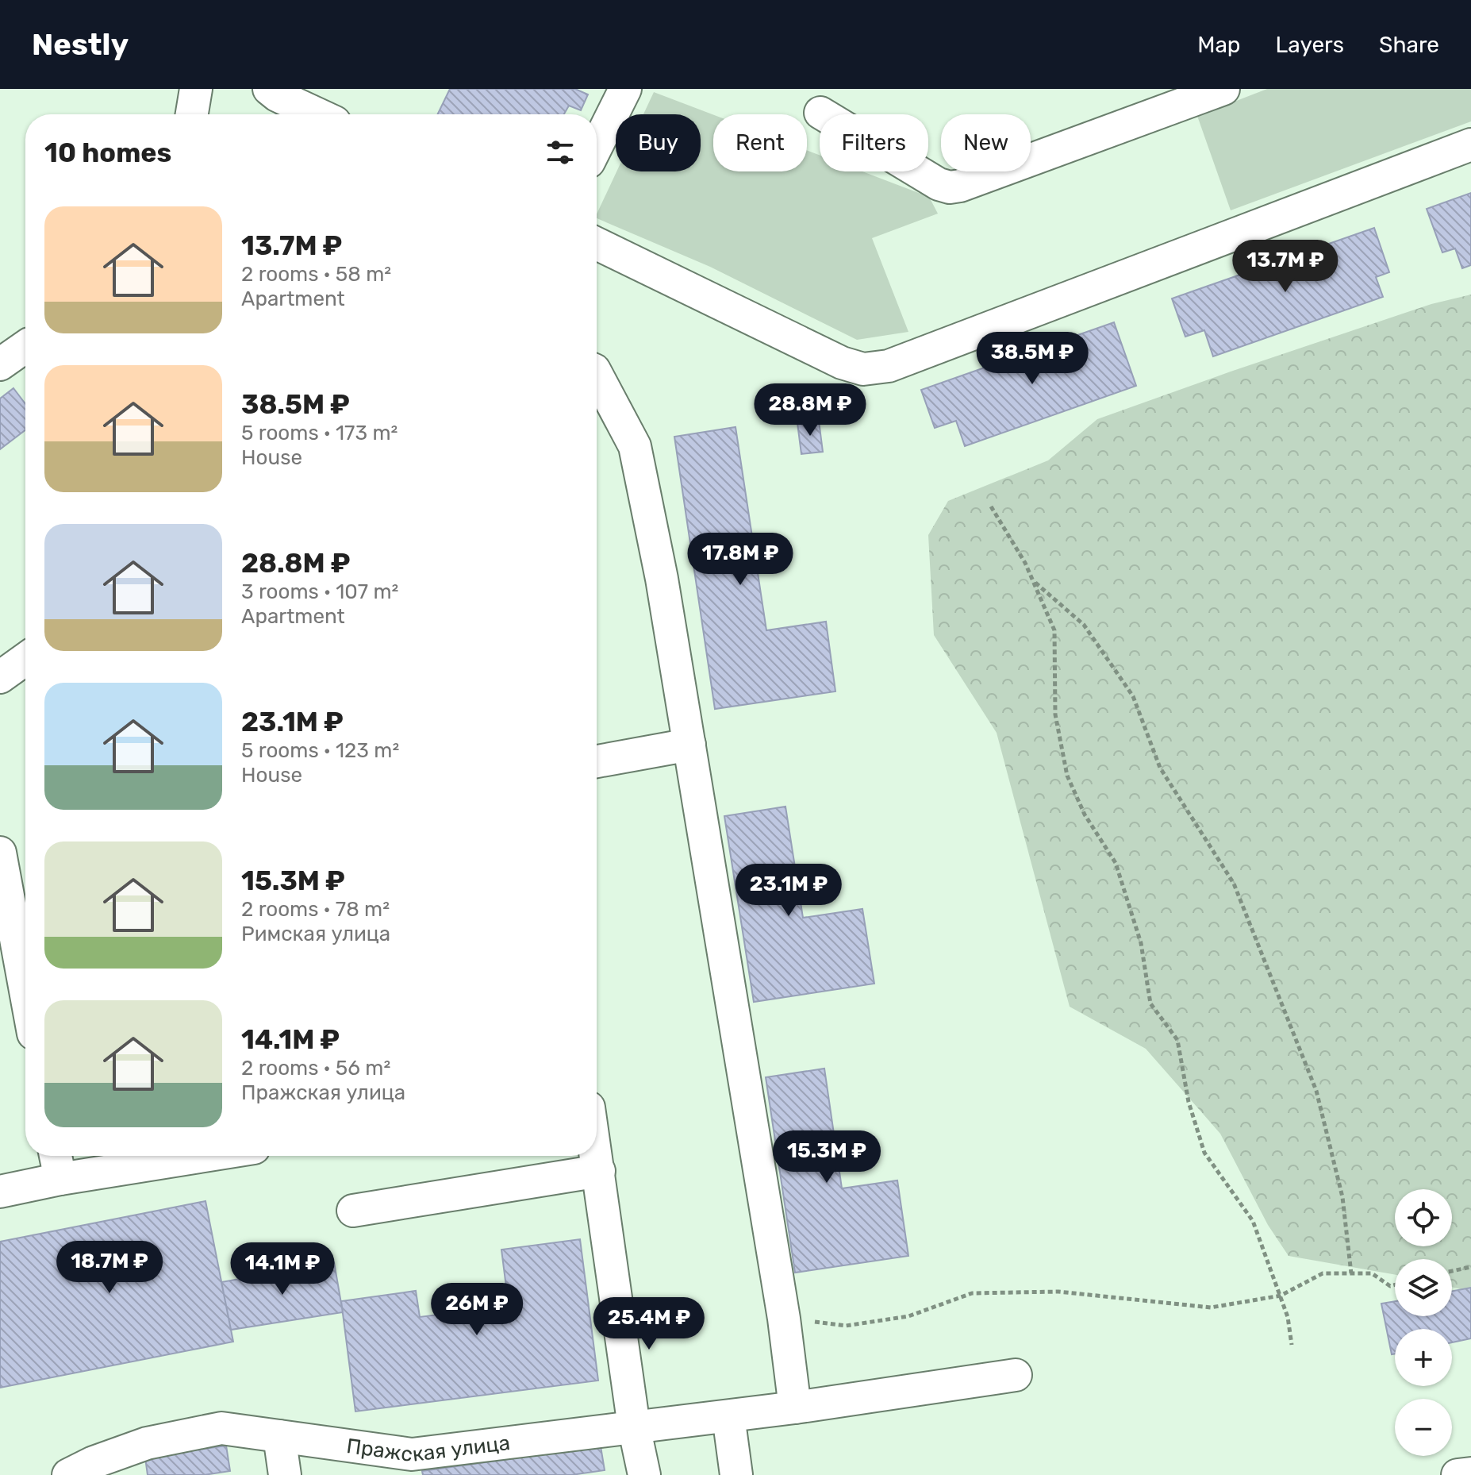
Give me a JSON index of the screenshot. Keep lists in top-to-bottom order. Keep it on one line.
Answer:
{"streets":{"street":["Пражская улица"]},"page":{"header":"Nestly","nav":["Map","Layers","Share"],"chip":["Buy","Rent","Filters","New"],"heading":"10 homes","list":[{"name":"13.7M ₽","note":"2 rooms · 58 m² · Apartment"},{"name":"38.5M ₽","note":"5 rooms · 173 m² · House"},{"name":"28.8M ₽","note":"3 rooms · 107 m² · Apartment"},{"name":"23.1M ₽","note":"5 rooms · 123 m² · House"},{"name":"15.3M ₽","note":"2 rooms · 78 m² · Римская улица"},{"name":"14.1M ₽","note":"2 rooms · 56 m² · Пражская улица"}],"price":["13.7M ₽","38.5M ₽","28.8M ₽","17.8M ₽","23.1M ₽","15.3M ₽","18.7M ₽","14.1M ₽","26M ₽","25.4M ₽"],"map_buttons":["+","−"]}}
